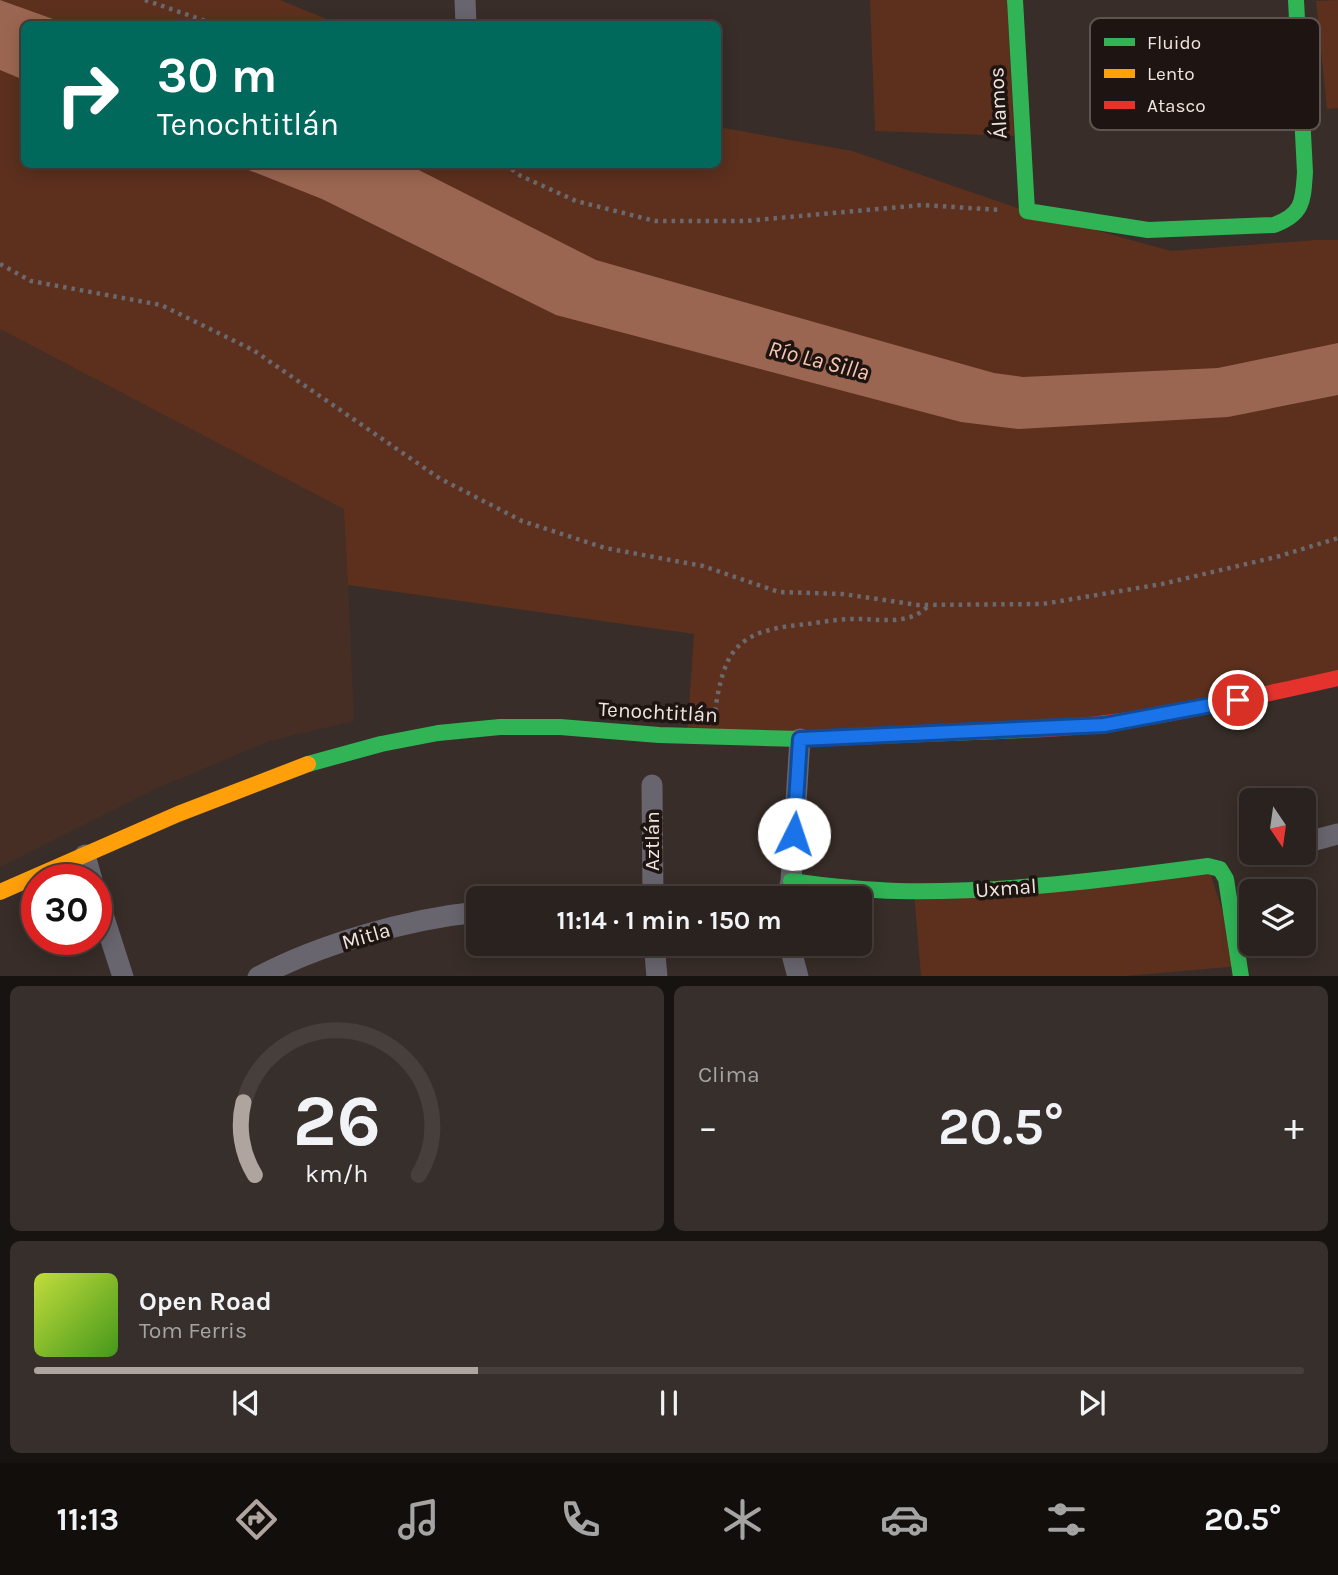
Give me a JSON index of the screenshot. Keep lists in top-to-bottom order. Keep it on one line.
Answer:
{"streets":{"street":["Álamos","Tenochtitlán","Aztlán","Uxmal","Mitla"]},"water":["Río La Silla"],"legend":["Fluido","Lento","Atasco"],"north":"bottom","page":{"turn":["30 m","Tenochtitlán"],"limit":"30","trip":"11:14 · 1 min · 150 m","tile":"Clima","heat":["−","20.5°","+"],"song":["Open Road","Tom Ferris"],"tabs":["11:13","20.5°"],"gauge":["26","km/h"]}}
